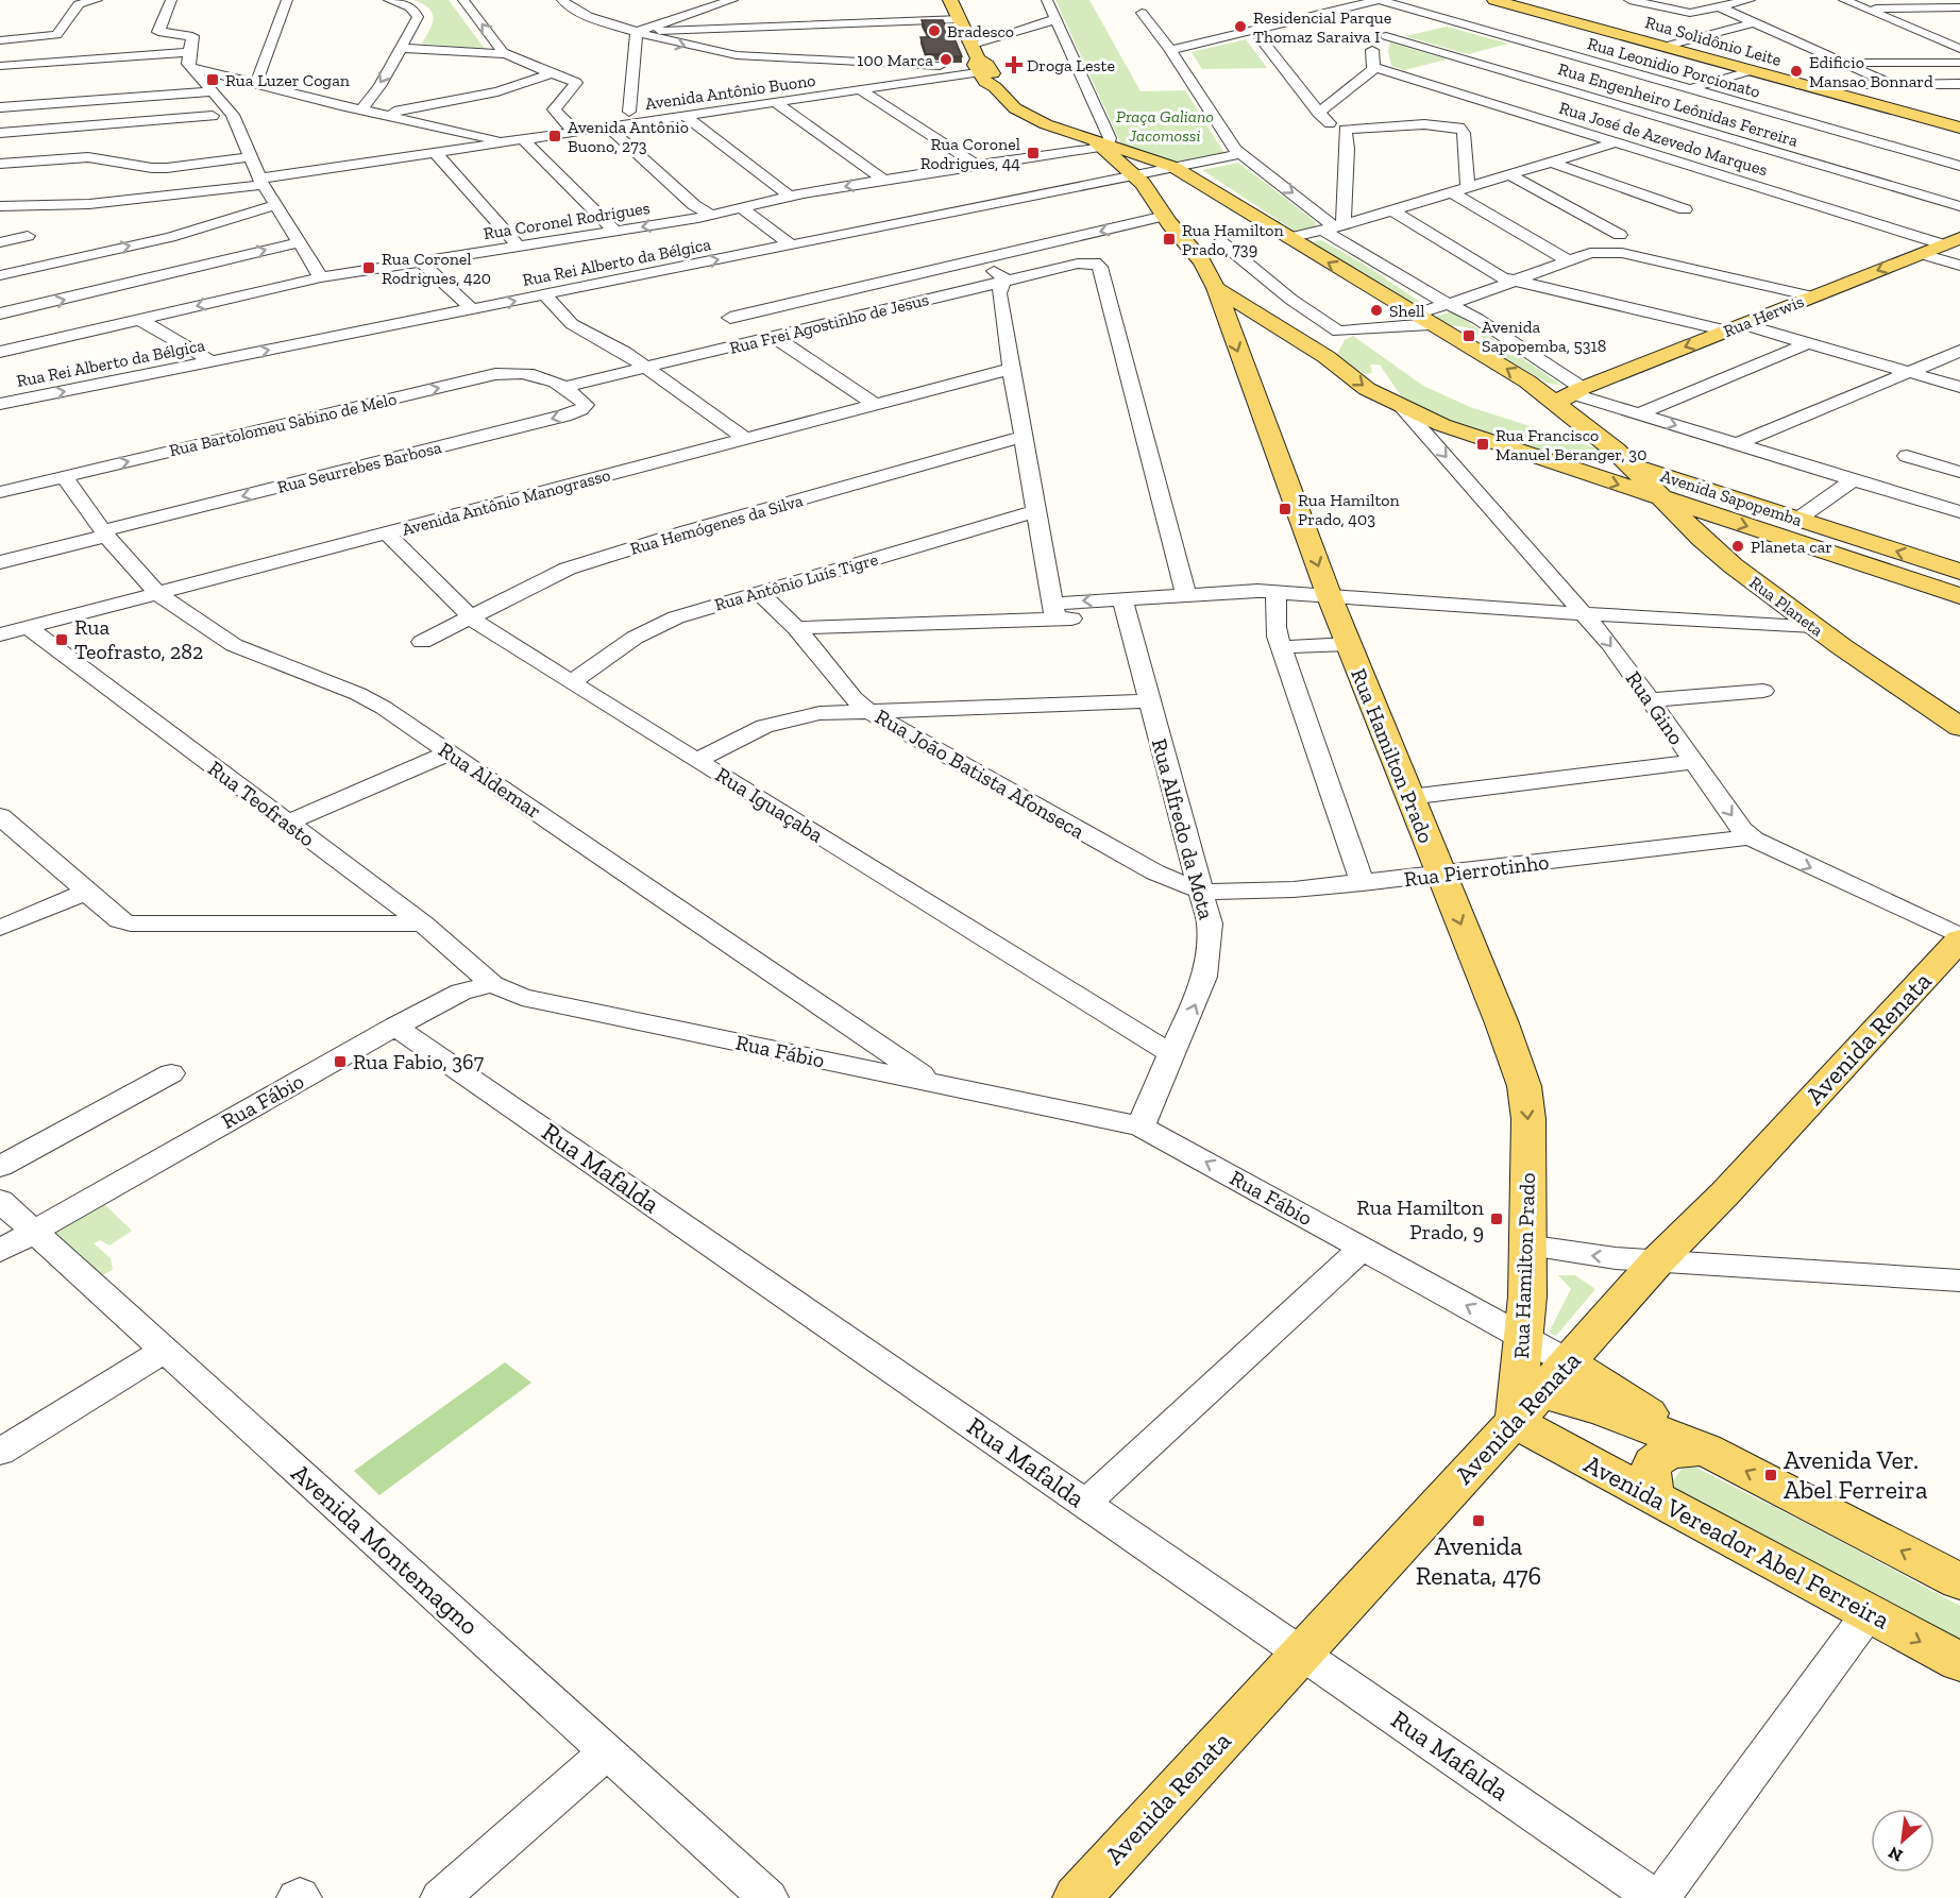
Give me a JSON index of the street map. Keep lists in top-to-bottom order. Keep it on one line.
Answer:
{"streets":{"main road":["Rua Solidônio Leite","Rua Herwis","Avenida Sapopemba","Rua Planeta","Rua Hamilton Prado","Avenida Renata","Avenida Vereador Abel Ferreira"],"street":["Rua Leonidio Porcionato","Avenida Antônio Buono","Rua Engenheiro Leônidas Ferreira","Rua José de Azevedo Marques","Rua Coronel Rodrigues","Rua Rei Alberto da Bélgica","Rua Frei Agostinho de Jesus","Rua Bartolomeu Sabino de Melo","Rua Seurrebes Barbosa","Avenida Antônio Manograsso","Rua Hemógenes da Silva","Rua Antônio Luís Tigre","Rua Gino","Rua João Batista Afonseca","Rua Aldemar","Rua Teofrasto","Rua Iguaçaba","Rua Alfredo da Mota","Rua Pierrotinho","Rua Fábio","Rua Mafalda","Avenida Montemagno"]},"crossings":[["Avenida Antônio Buono","Avenida Sapopemba"],["Rua José de Azevedo Marques","Rua Herwis"],["Rua Coronel Rodrigues","Avenida Sapopemba"],["Rua Coronel Rodrigues","Rua Hamilton Prado"],["Rua Rei Alberto da Bélgica","Avenida Sapopemba"],["Rua Rei Alberto da Bélgica","Rua Hamilton Prado"],["Rua Herwis","Avenida Sapopemba"],["Rua Frei Agostinho de Jesus","Rua Bartolomeu Sabino de Melo"],["Rua Frei Agostinho de Jesus","Rua Seurrebes Barbosa"],["Rua Bartolomeu Sabino de Melo","Rua Seurrebes Barbosa"],["Rua Bartolomeu Sabino de Melo","Rua Aldemar"],["Rua Seurrebes Barbosa","Rua Aldemar"],["Avenida Sapopemba","Rua Planeta"],["Avenida Sapopemba","Rua Gino"],["Avenida Sapopemba","Rua Hamilton Prado"],["Avenida Antônio Manograsso","Rua Aldemar"],["Avenida Antônio Manograsso","Rua Teofrasto"],["Avenida Antônio Manograsso","Rua Iguaçaba"],["Rua Hemógenes da Silva","Rua Iguaçaba"],["Rua Antônio Luís Tigre","Rua João Batista Afonseca"],["Rua Antônio Luís Tigre","Rua Iguaçaba"],["Rua Gino","Rua Pierrotinho"],["Rua Gino","Avenida Renata"],["Rua Hamilton Prado","Rua Pierrotinho"],["Rua Hamilton Prado","Avenida Renata"],["Rua Hamilton Prado","Rua Fábio"],["Rua Hamilton Prado","Avenida Vereador Abel Ferreira"],["Rua João Batista Afonseca","Rua Alfredo da Mota"],["Rua João Batista Afonseca","Rua Pierrotinho"],["Rua Aldemar","Rua Fábio"],["Rua Teofrasto","Rua Fábio"],["Rua Iguaçaba","Rua Alfredo da Mota"],["Rua Alfredo da Mota","Rua Pierrotinho"],["Rua Alfredo da Mota","Rua Fábio"],["Avenida Renata","Rua Fábio"],["Avenida Renata","Rua Mafalda"],["Avenida Renata","Avenida Vereador Abel Ferreira"],["Rua Fábio","Rua Mafalda"],["Rua Fábio","Avenida Montemagno"]],"one_way":["Rua Herwis","Rua Seurrebes Barbosa","Rua Gino","Rua Hamilton Prado"],"parks":["Praça Galiano Jacomossi"],"places":{"other":["Residencial Parque Thomaz Saraiva I","Bradesco","100 Marca","Edificio Mansao Bonnard","Shell","Planeta car"],"health":["Droga Leste"],"transit":["Rua Luzer Cogan","Avenida Antônio Buono, 273","Rua Coronel Rodrigues, 44","Rua Hamilton Prado, 739","Rua Coronel Rodrigues, 420","Avenida Sapopemba, 5318","Rua Francisco Manuel Beranger, 30","Rua Hamilton Prado, 403","Rua Teofrasto, 282","Rua Fabio, 367","Rua Hamilton Prado, 9","Avenida Ver. Abel Ferreira","Avenida Renata, 476"]},"north":"bottom left"}
